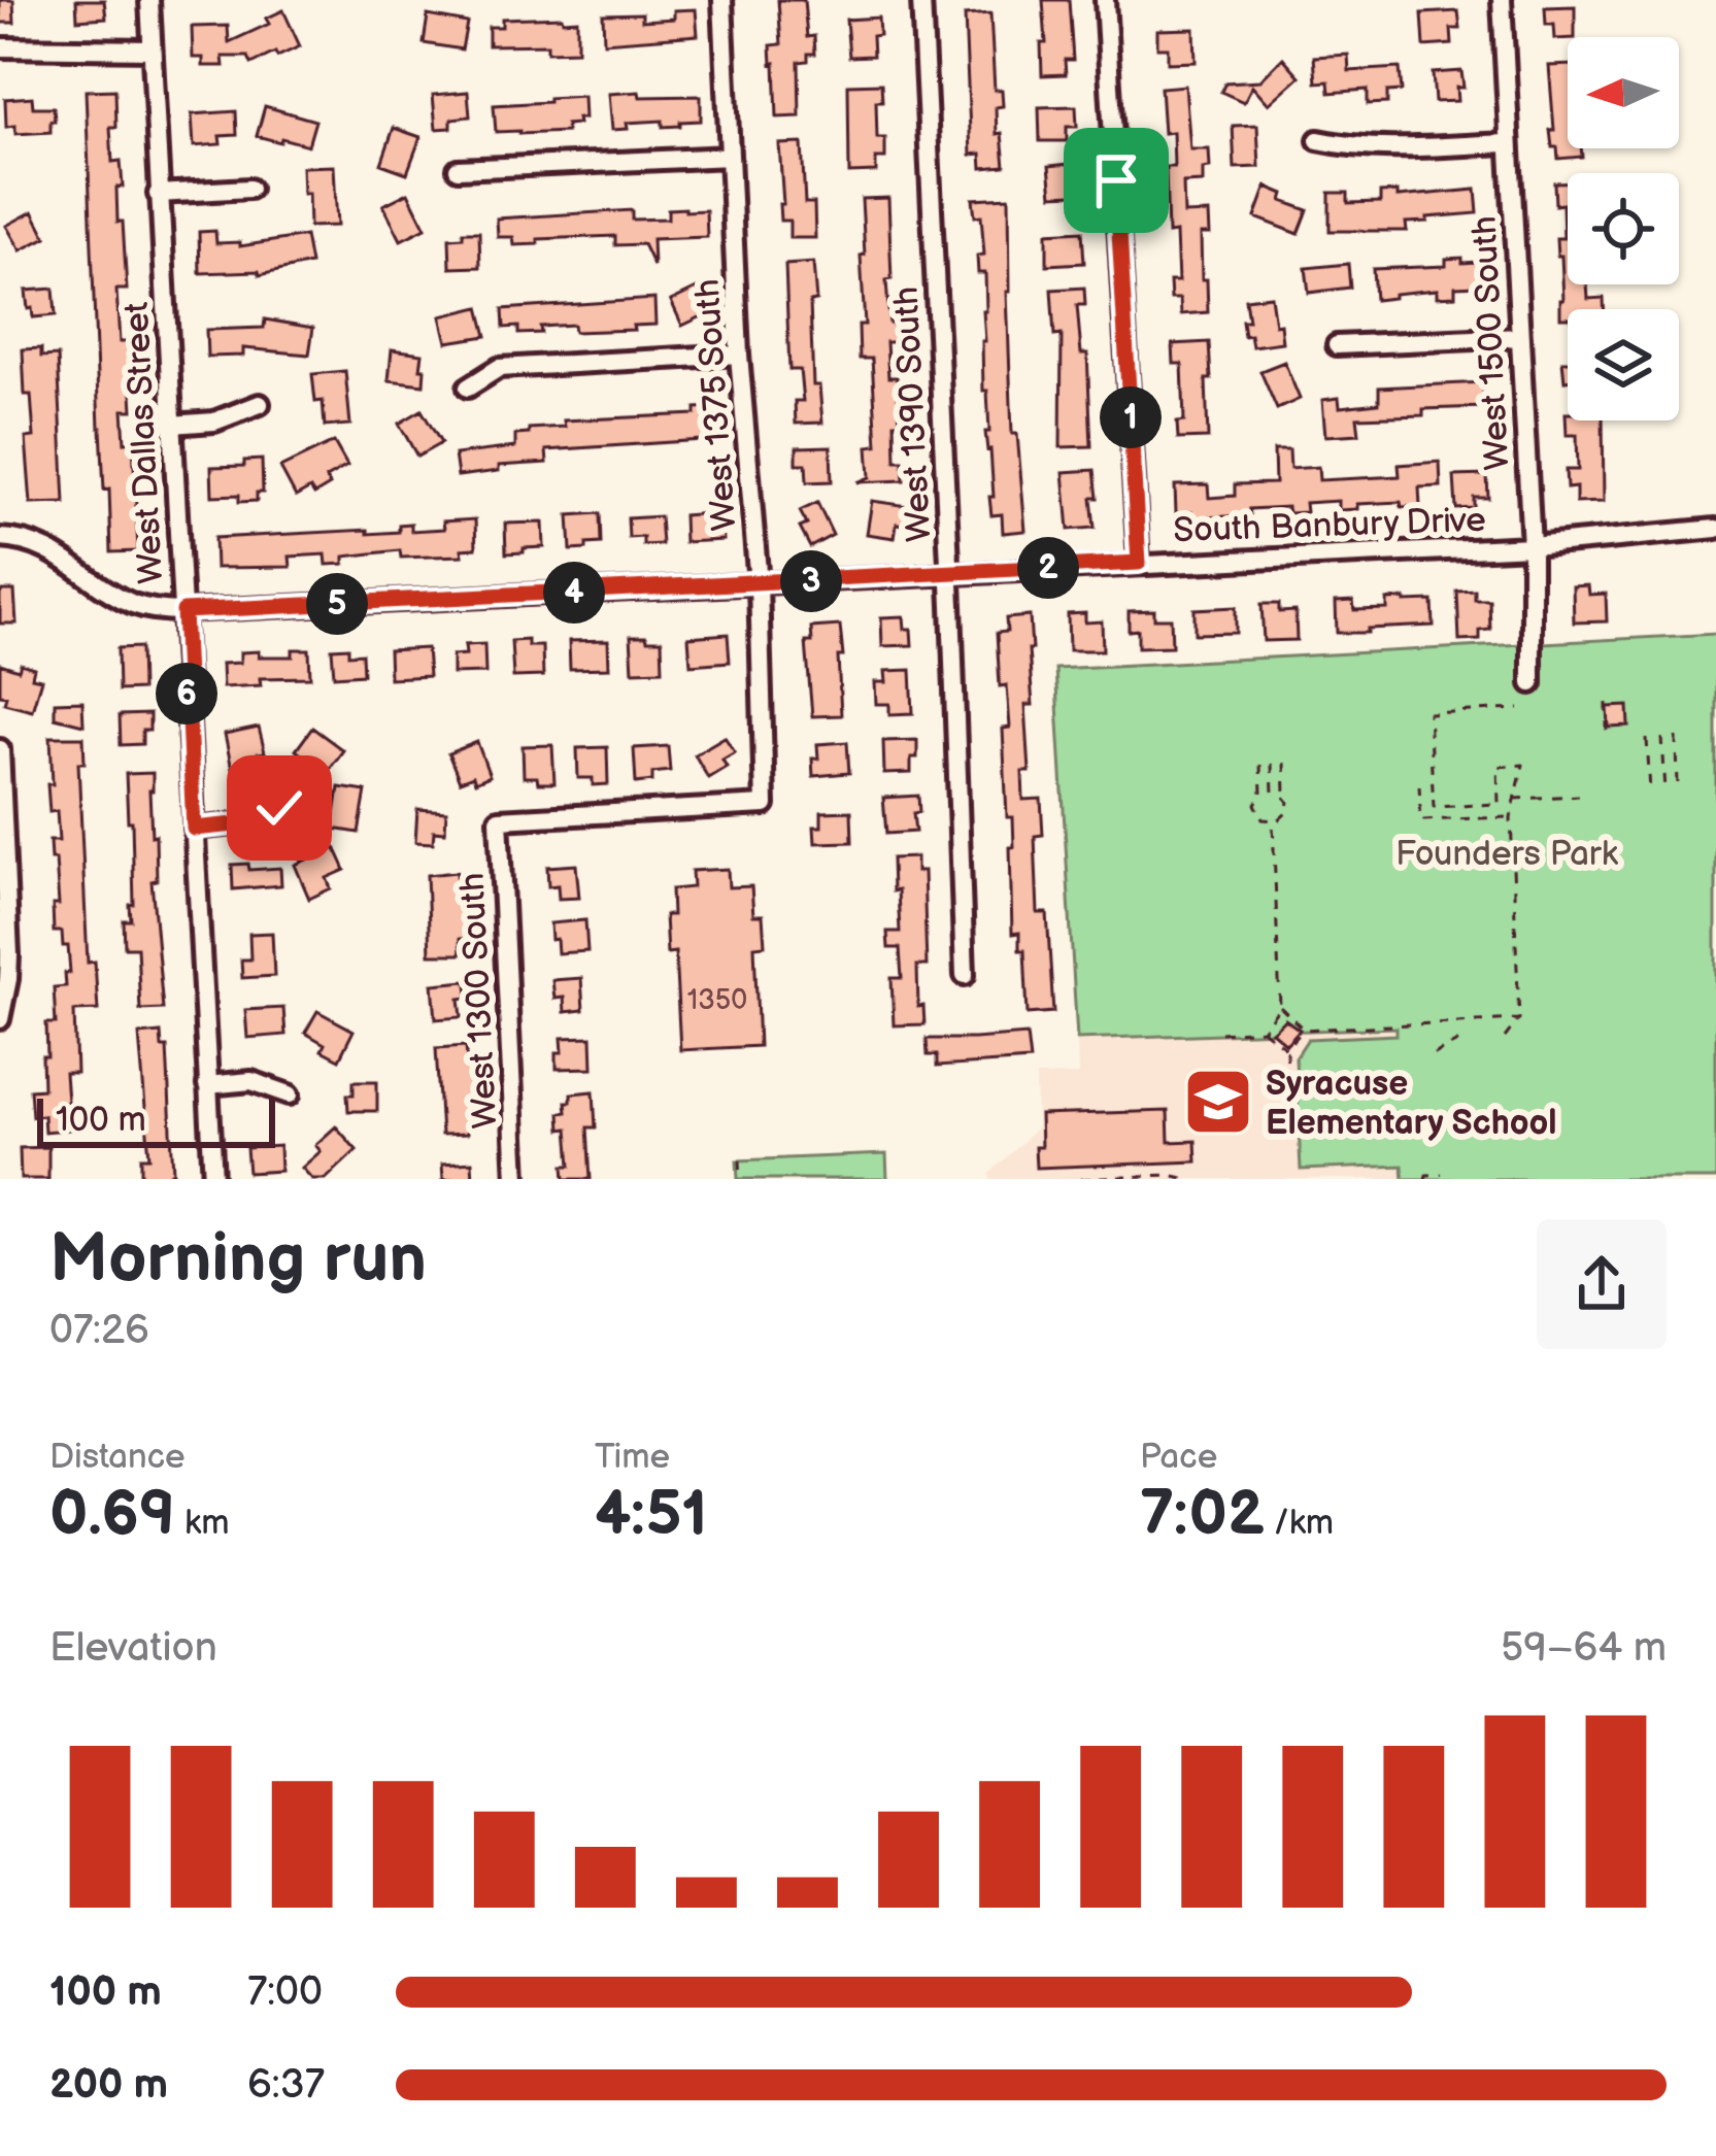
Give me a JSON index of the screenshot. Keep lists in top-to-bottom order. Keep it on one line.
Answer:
{"streets":{"street":["West 1500 South","West 1375 South","West 1390 South","West Dallas Street","South Banbury Drive","West 1300 South"]},"crossings":[["West 1500 South","South Banbury Drive"],["West 1375 South","South Banbury Drive"],["West 1375 South","West 1300 South"],["West 1390 South","South Banbury Drive"],["West Dallas Street","South Banbury Drive"]],"parks":["Founders Park"],"places":{"school or university":["Syracuse Elementary School"]},"house_numbers":["1350"],"scale_bar":"100 m","north":"left","page":{"pins":["1","2","3","4","5","6"],"scale":"100 m","heading":["Morning run","07:26"],"stats":[["Distance","0.69 km"],["Time","4:51"],["Pace","7:02 /km"]],"chart":["Elevation","59–64 m"],"list":[{"name":"100 m","note":"7:00"},{"name":"200 m","note":"6:37"}]}}
